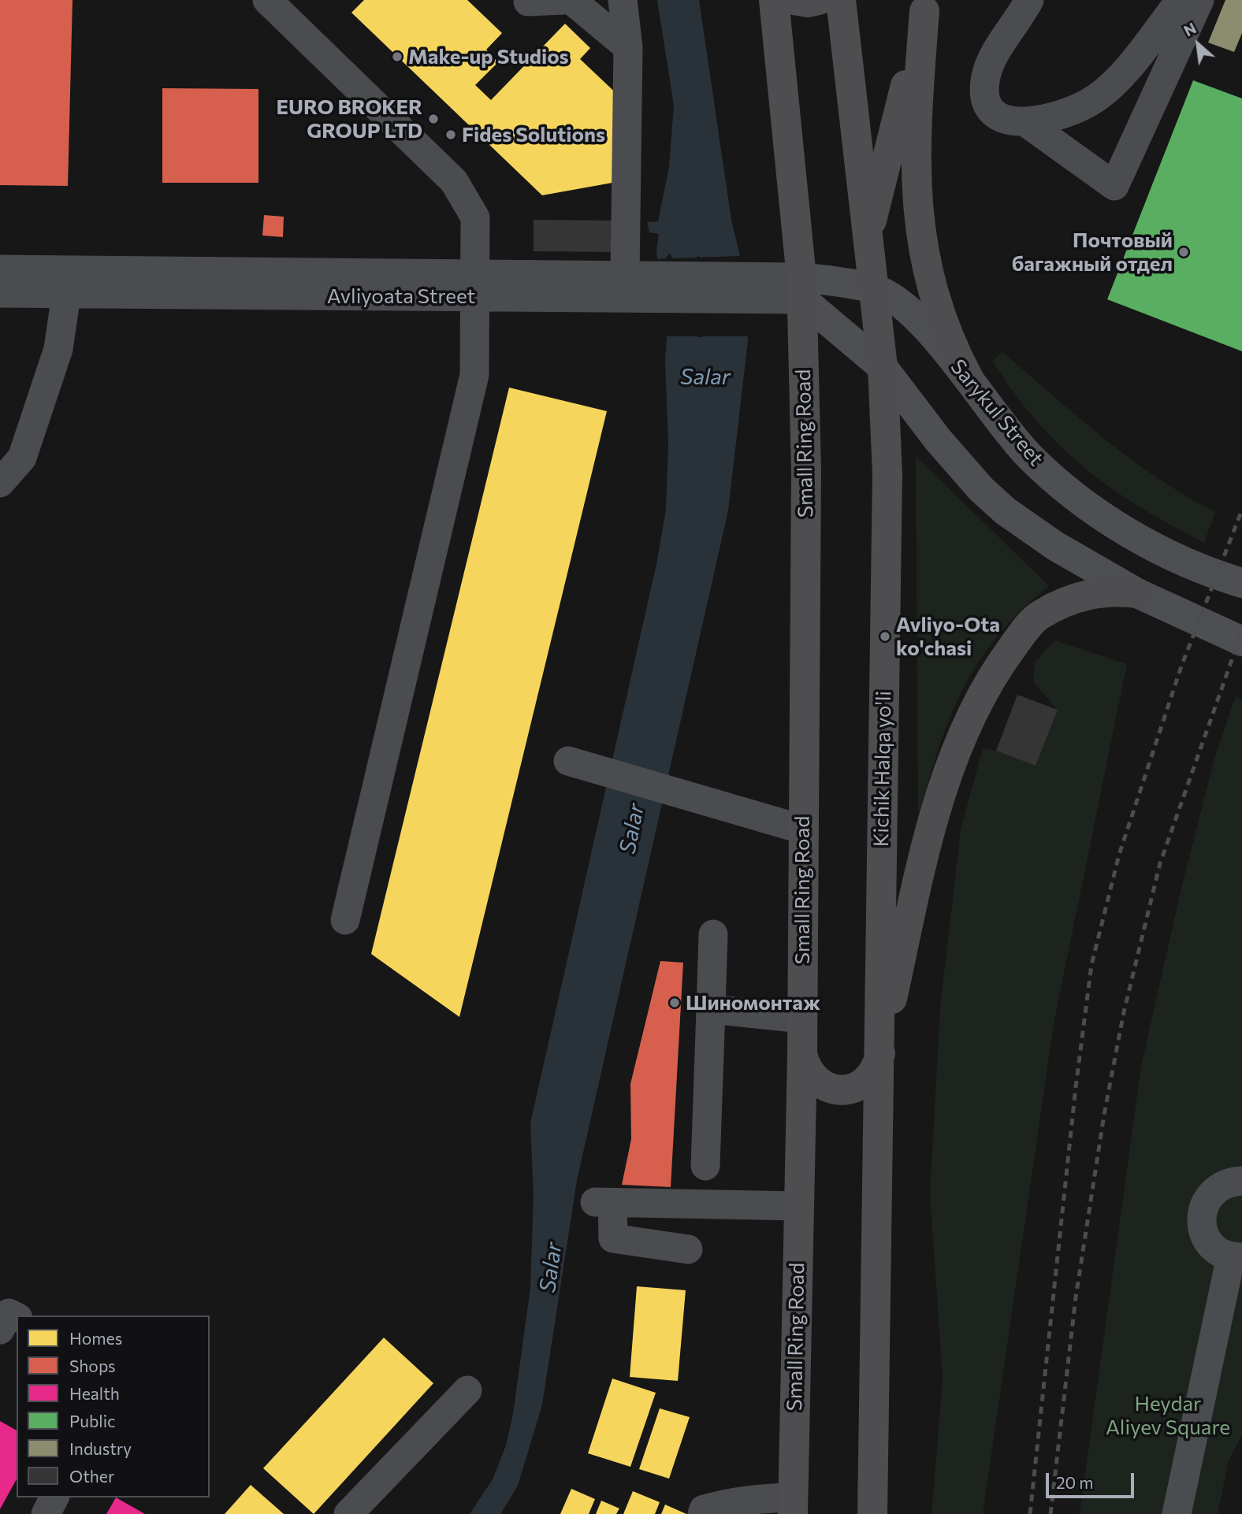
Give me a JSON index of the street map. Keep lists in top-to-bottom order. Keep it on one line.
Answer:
{"streets":{"highway":["Small Ring Road","Kichik Halqa yo'li"],"main road":["Sarykul Street"],"street":["Avliyoata Street"]},"crossings":[["Avliyoata Street","Small Ring Road"],["Sarykul Street","Kichik Halqa yo'li"]],"water":["Salar"],"parks":["Heydar Aliyev Square"],"places":["Make-up Studios","EURO BROKER GROUP LTD","Fides Solutions","Почтовый багажный отдел","Avliyo-Ota ko'chasi","Шиномонтаж"],"legend":["Homes","Shops","Health","Public","Industry","Other"],"scale_bar":"20 m","north":"top left"}
